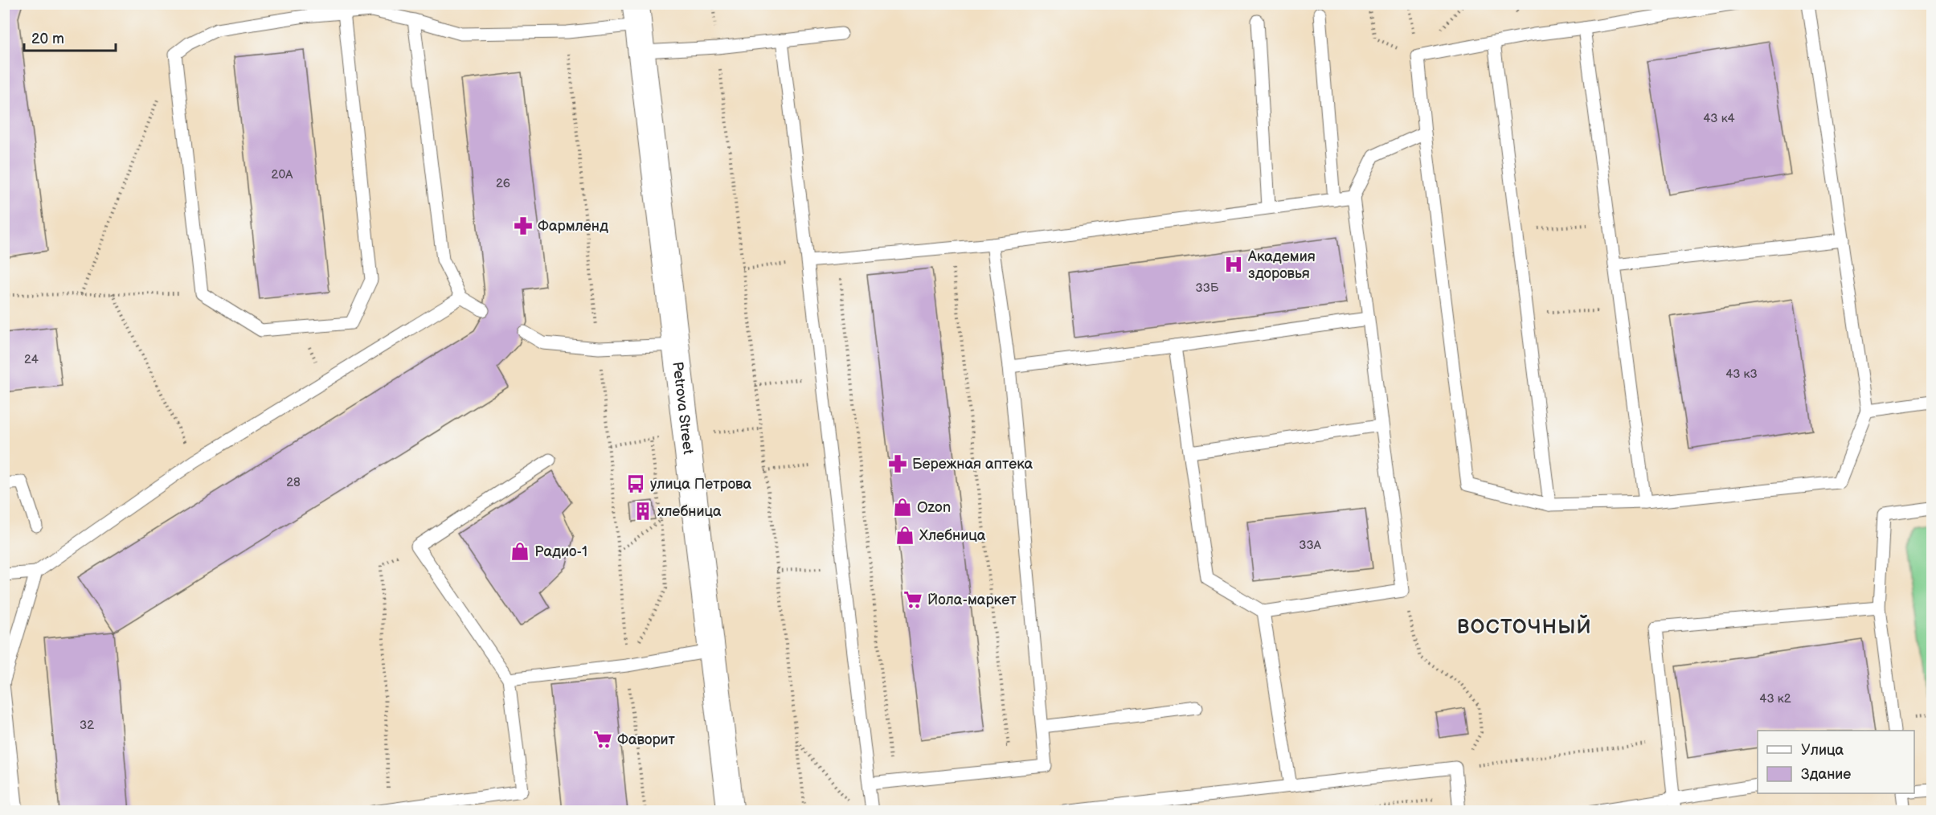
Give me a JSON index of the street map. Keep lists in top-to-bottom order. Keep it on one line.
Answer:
{"streets":{"main road":["Petrova Street"]},"districts":["ВОСТОЧНЫЙ"],"places":{"pharmacy":["Фармленд","Бережная аптека"],"hospital":["Академия здоровья"],"bus stop":["улица Петрова"],"shop":["Ozon","Хлебница","Радио-1"],"building":["хлебница"],"supermarket":["Йола-маркет","Фаворит"]},"house_numbers":["43 к4","20А","26","33Б","24","43 к3","28","33А","43 к2","32"],"legend":["Улица","Здание"],"scale_bar":"20 m"}
